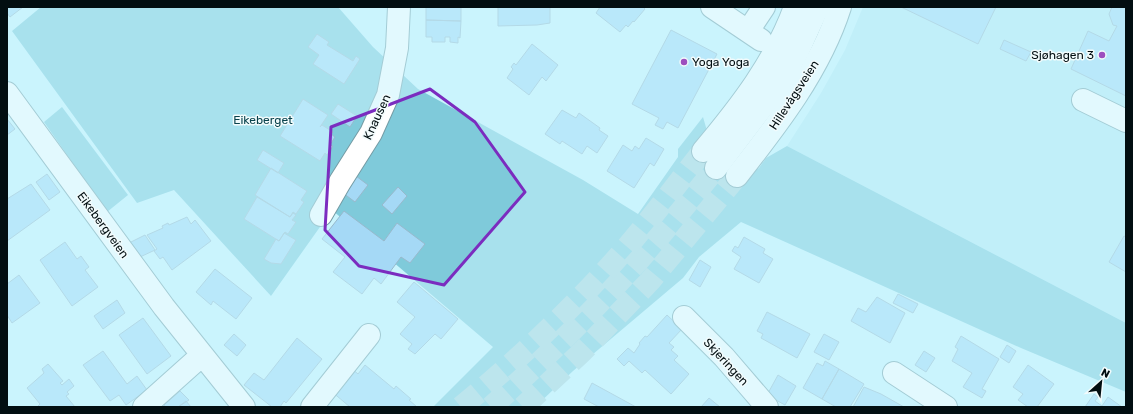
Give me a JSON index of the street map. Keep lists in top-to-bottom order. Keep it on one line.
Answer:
{"streets":{"street":["Hillevågsveien","Knausen","Eikebergveien","Skjeringen"]},"parks":["Eikeberget"],"places":["Sjøhagen 3","Yoga Yoga"],"north":"top right"}
